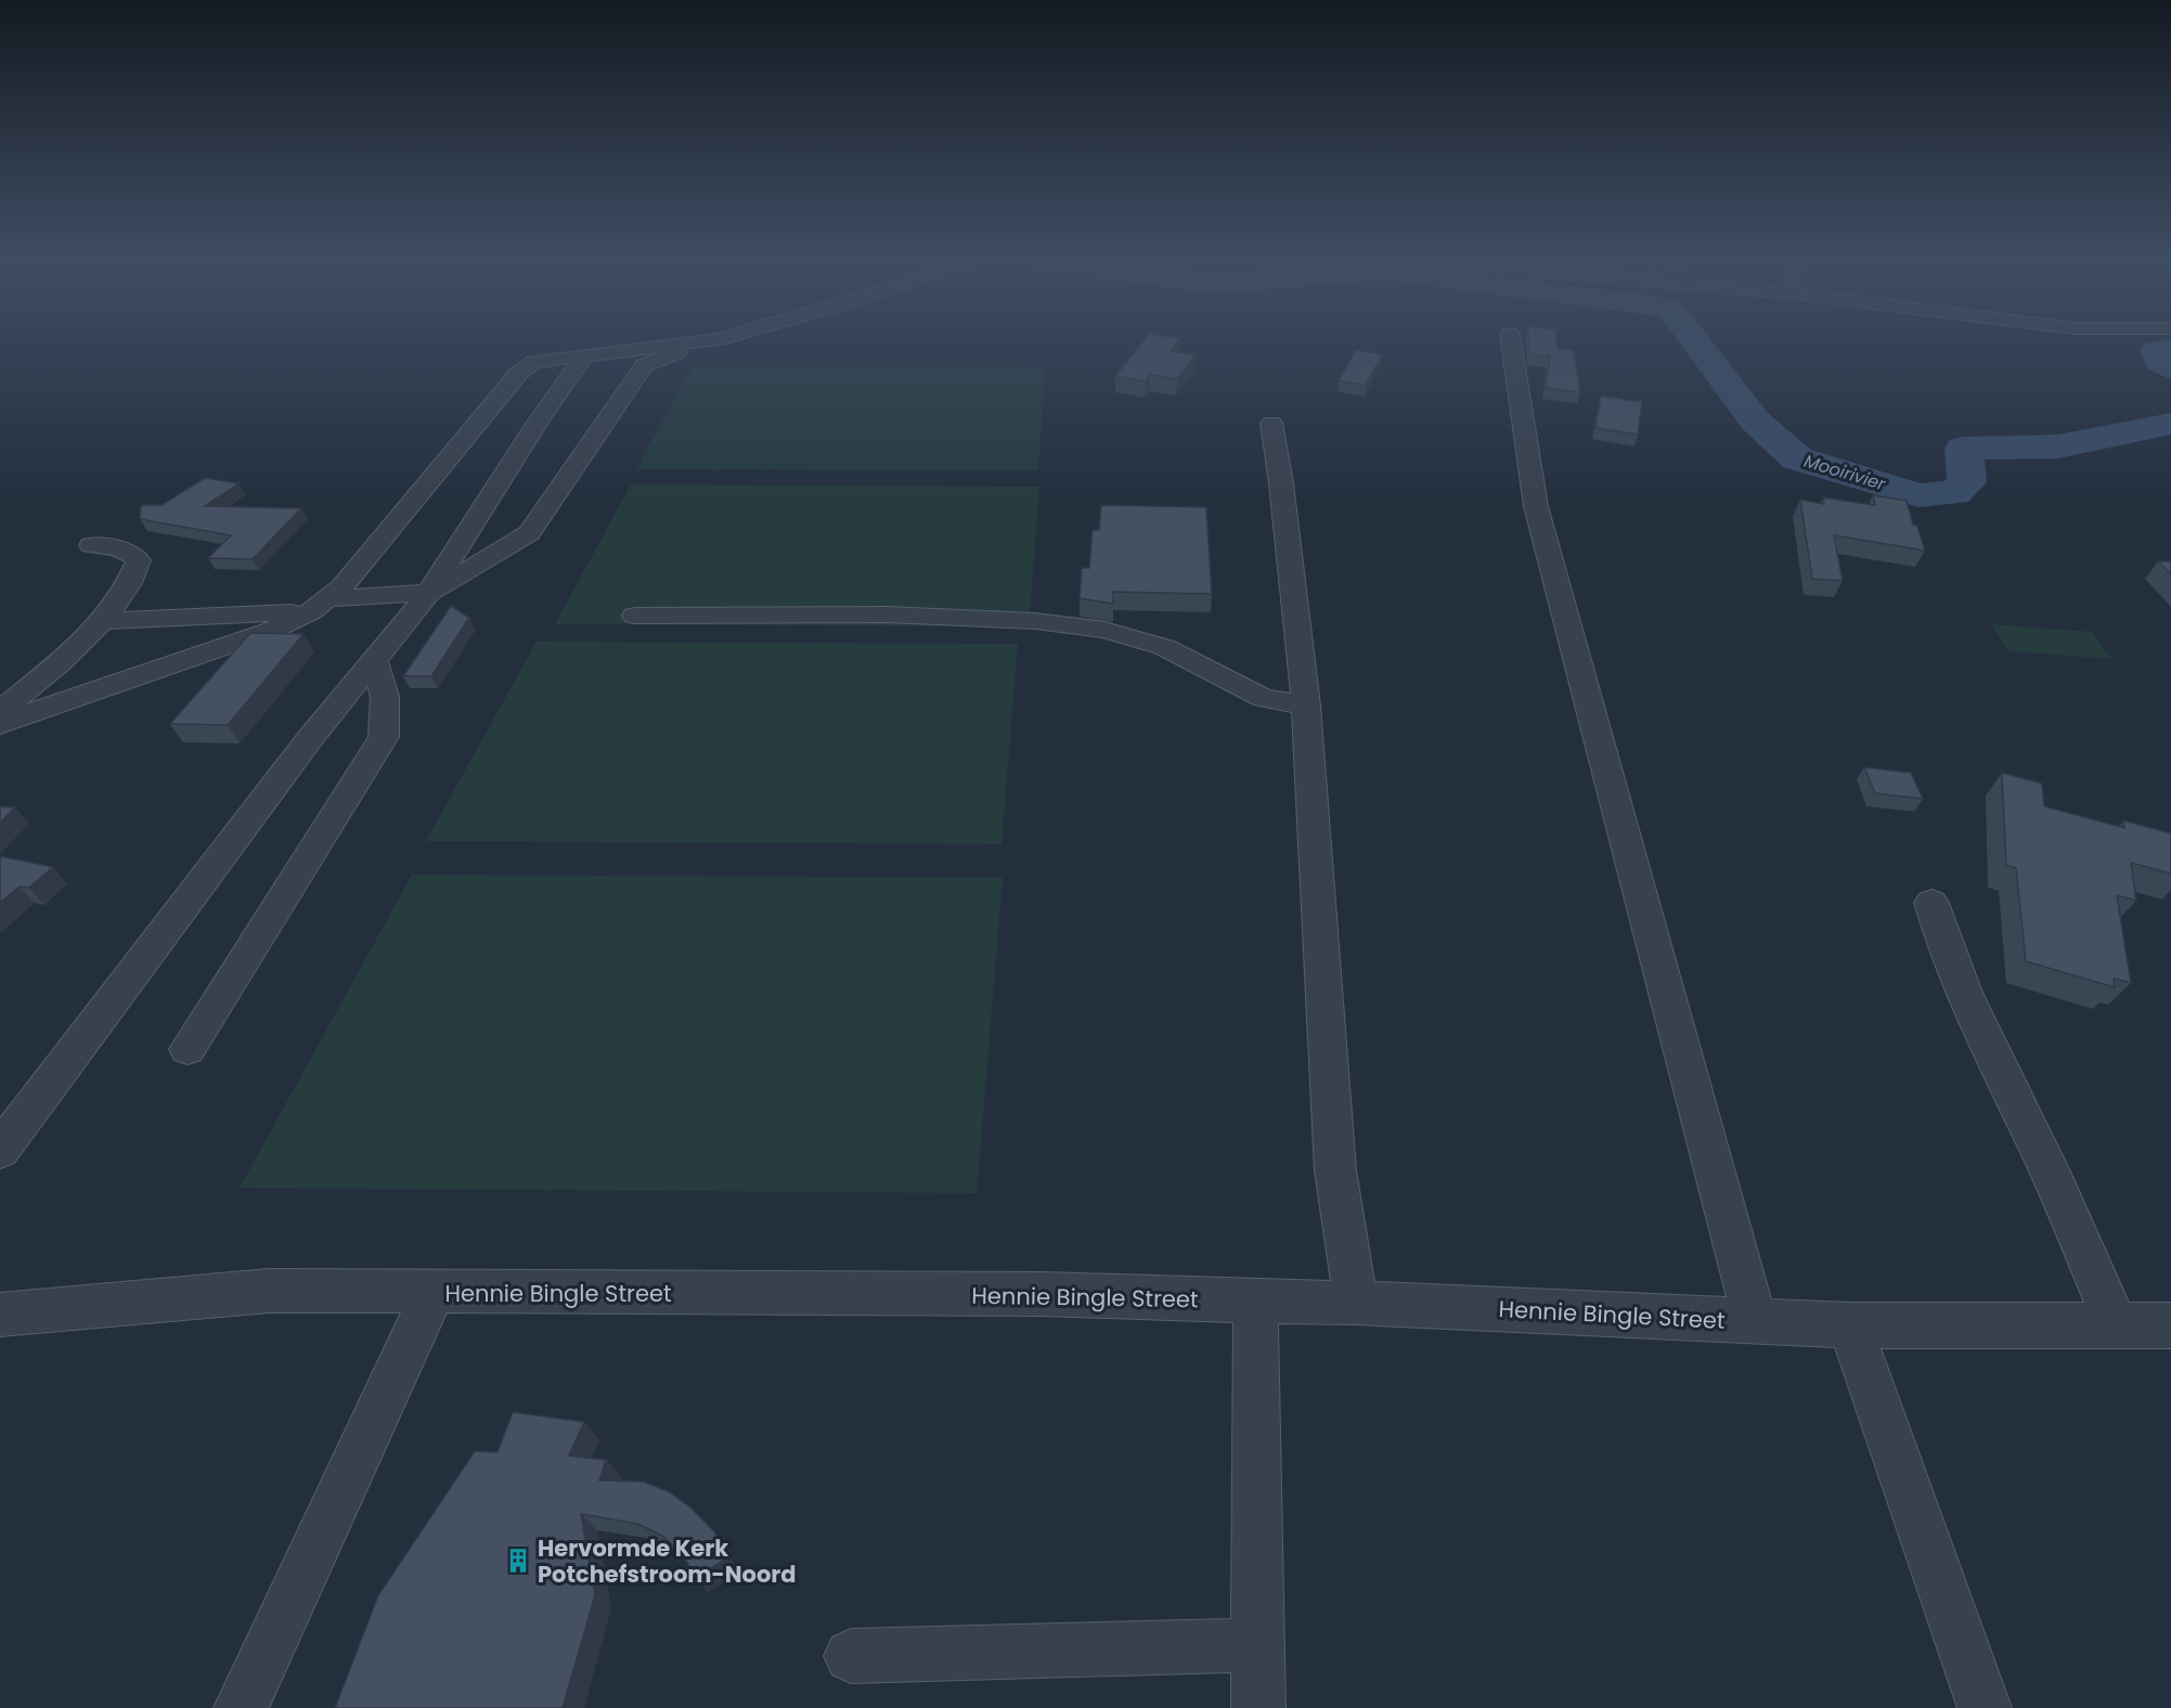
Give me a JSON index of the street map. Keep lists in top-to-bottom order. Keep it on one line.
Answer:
{"streets":{"street":["Hennie Bingle Street"]},"water":["Mooirivier"],"places":{"building":["Hervormde Kerk Potchefstroom-Noord"]}}
